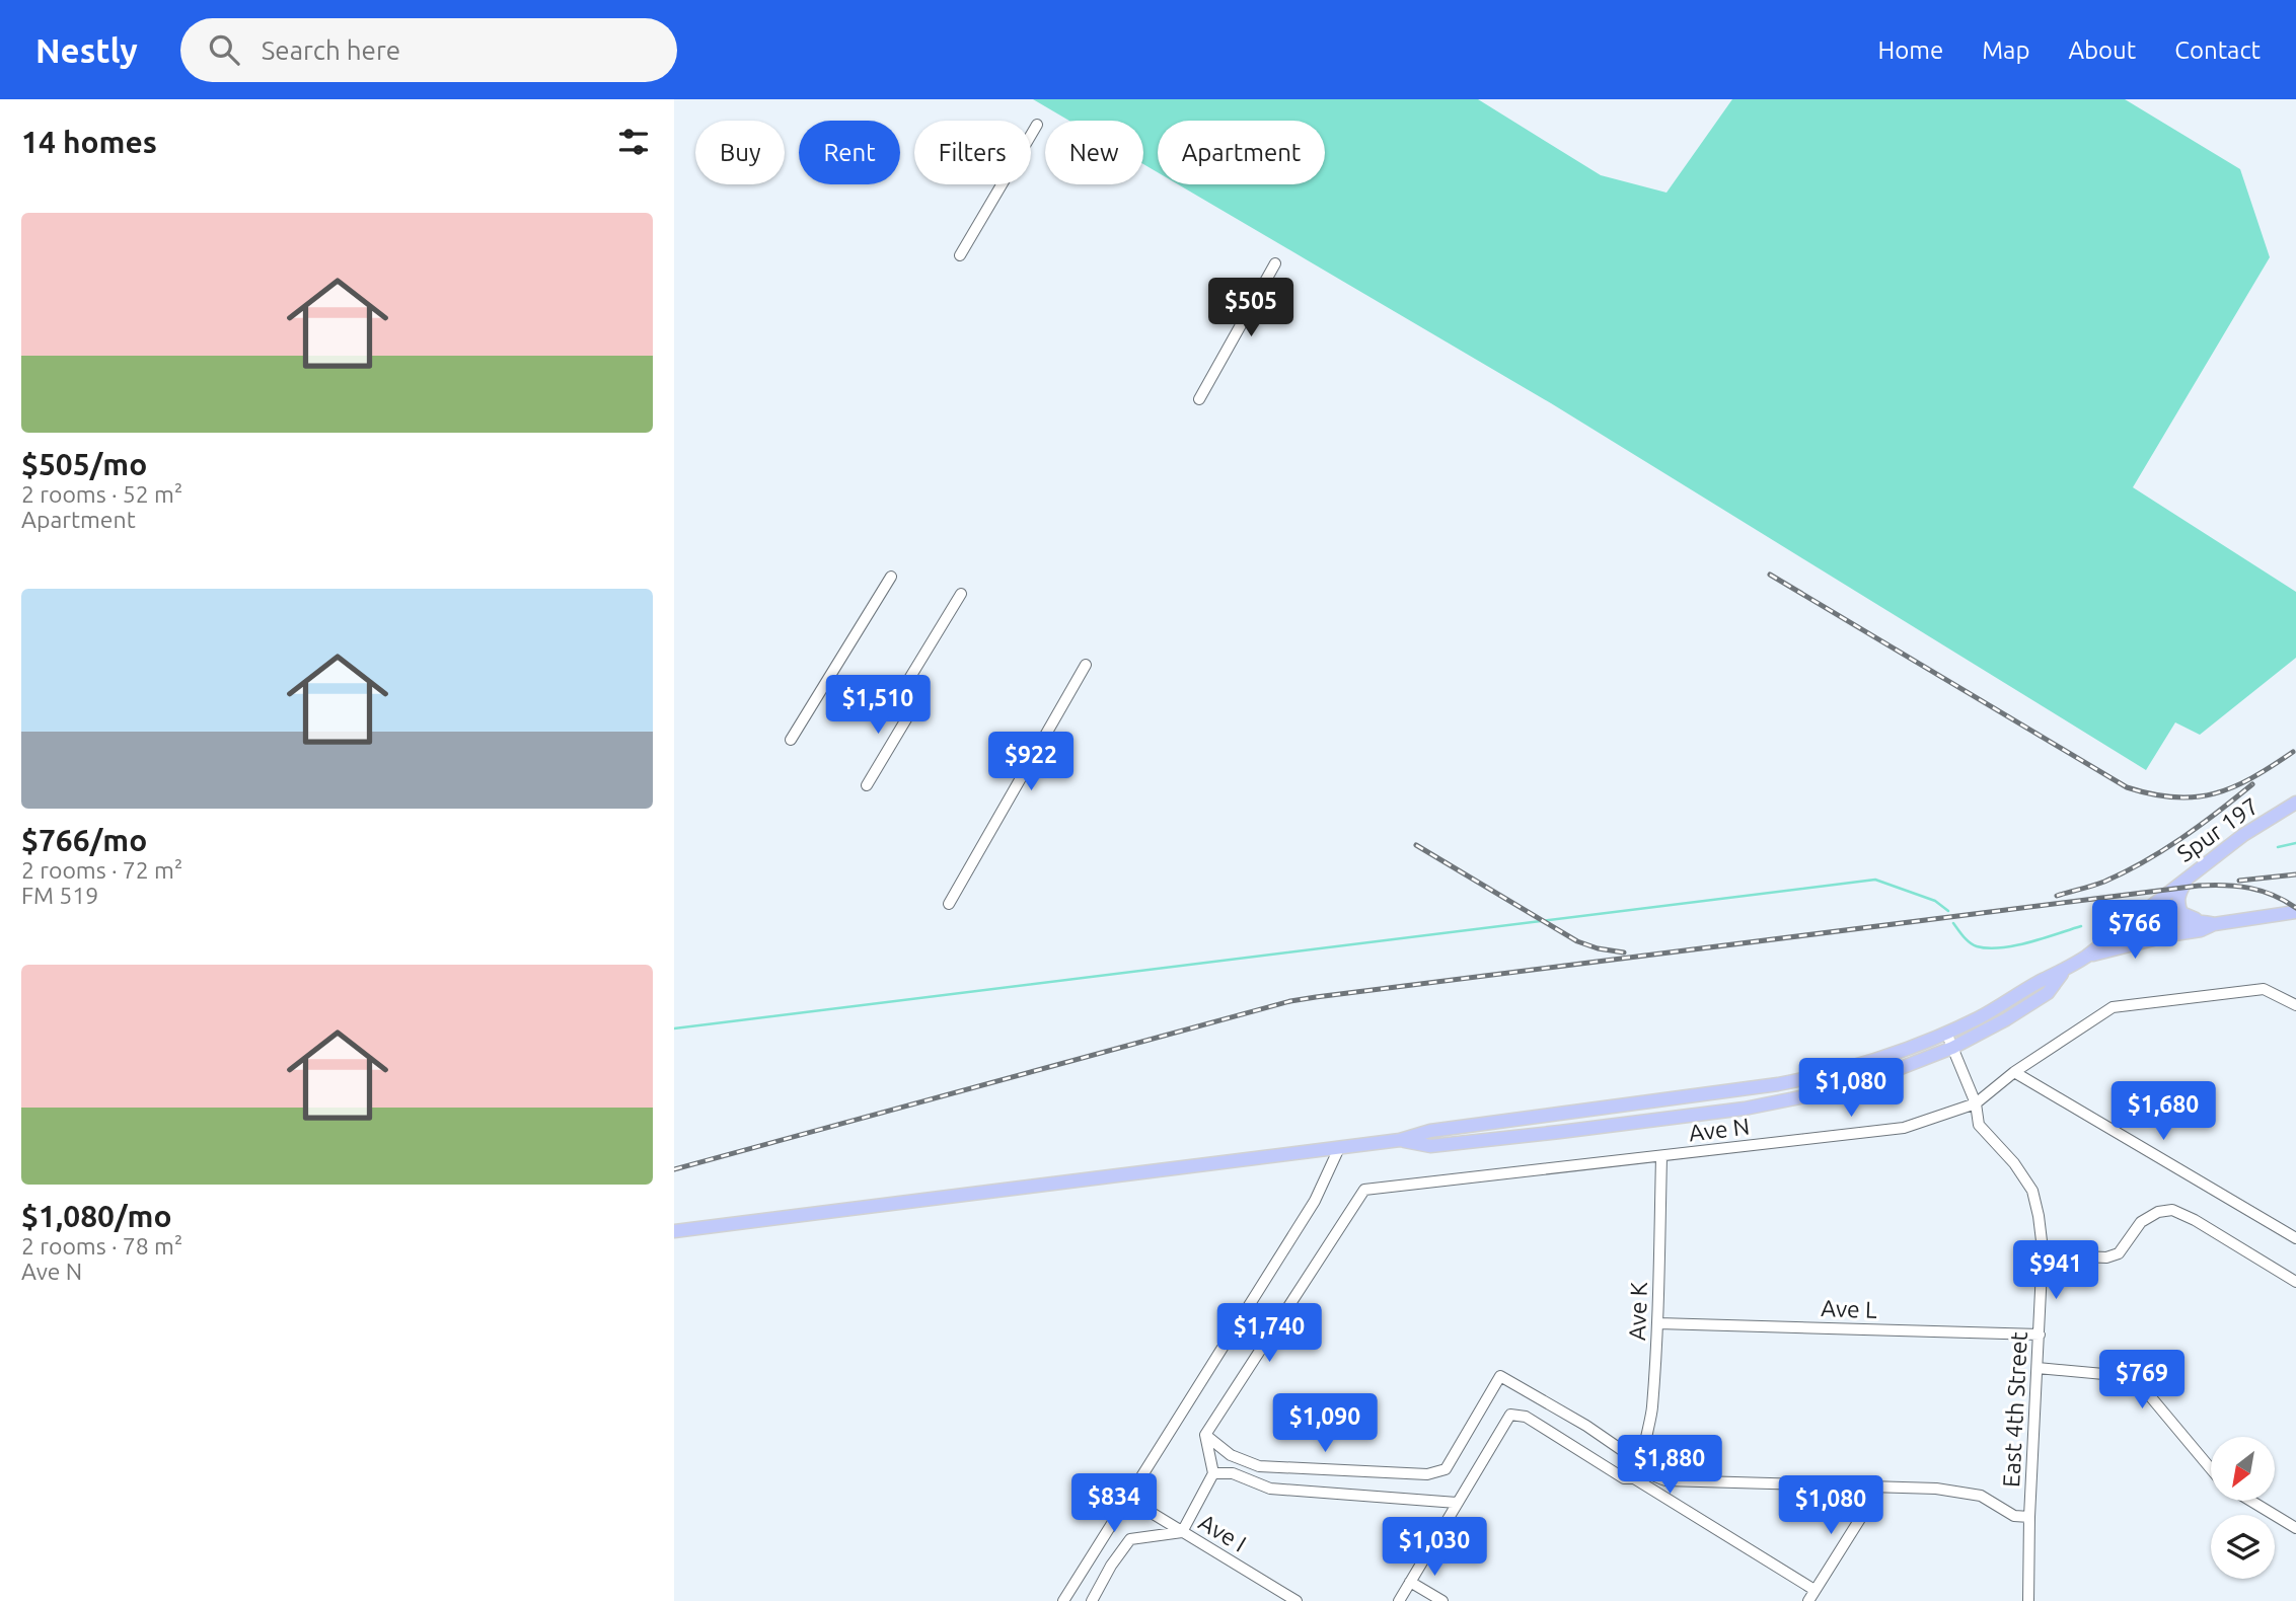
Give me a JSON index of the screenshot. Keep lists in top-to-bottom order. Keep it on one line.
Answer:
{"streets":{"main road":["Spur 197"],"street":["Ave N","Ave L","Ave K","East 4th Street","Ave I"]},"crossings":[["Ave N","Ave K"],["Ave N","East 4th Street"],["Ave L","Ave K"],["Ave L","East 4th Street"]],"north":"bottom left","page":{"header":"Nestly","search":"Search here","nav":["Home","Map","About","Contact"],"heading":"14 homes","chip":["Buy","Rent","Filters","New","Apartment"],"list":[{"name":"$505/mo","note":"2 rooms · 52 m² · Apartment"},{"name":"$766/mo","note":"2 rooms · 72 m² · FM 519"},{"name":"$1,080/mo","note":"2 rooms · 78 m² · Ave N"}],"price":["$505","$1,510","$922","$766","$1,080","$1,680","$941","$1,740","$769","$1,090","$1,880","$834","$1,080","$1,030"]}}
